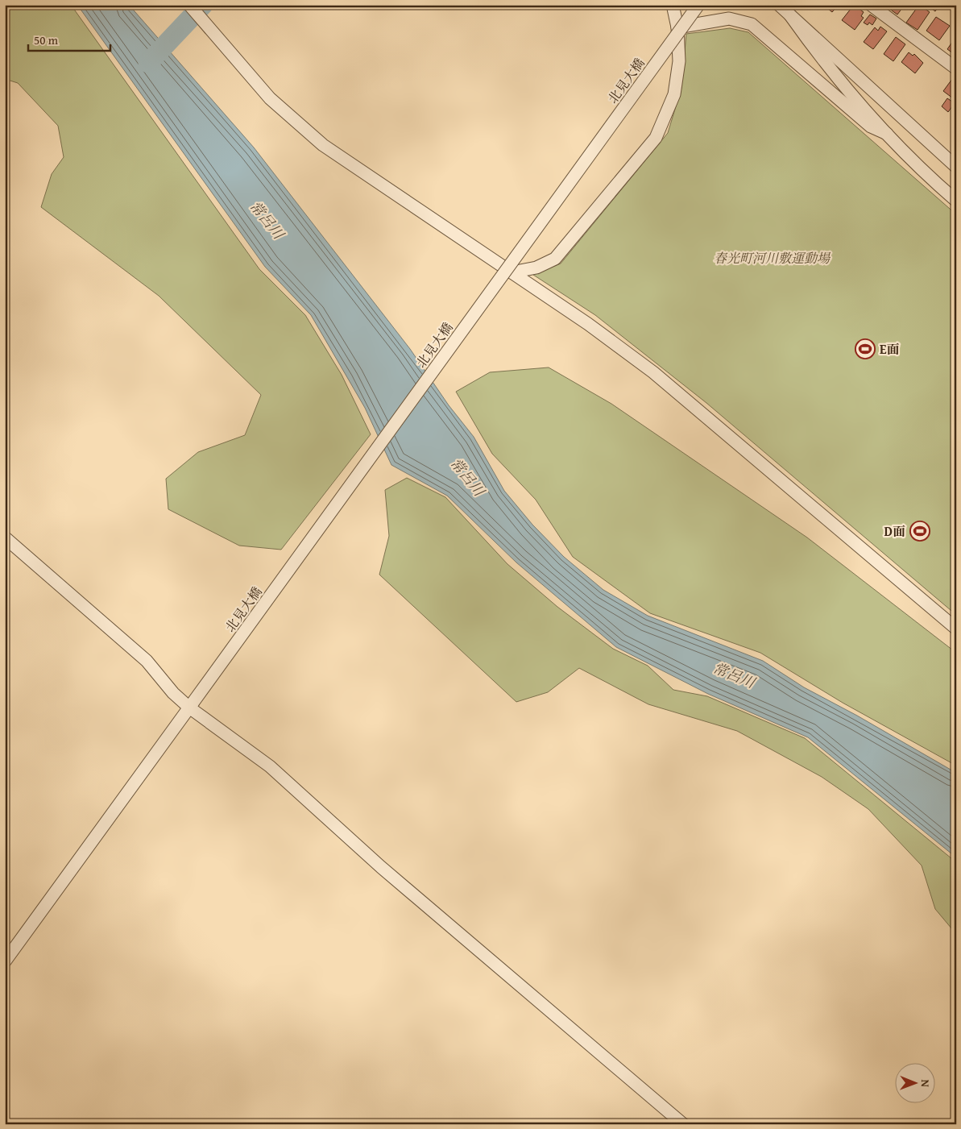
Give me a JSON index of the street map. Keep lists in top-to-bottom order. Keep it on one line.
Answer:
{"streets":{"street":["北見大橋"]},"water":["常呂川"],"parks":["春光町河川敷運動場"],"places":{"sports":["E面","D面"]},"scale_bar":"50 m","north":"right"}
